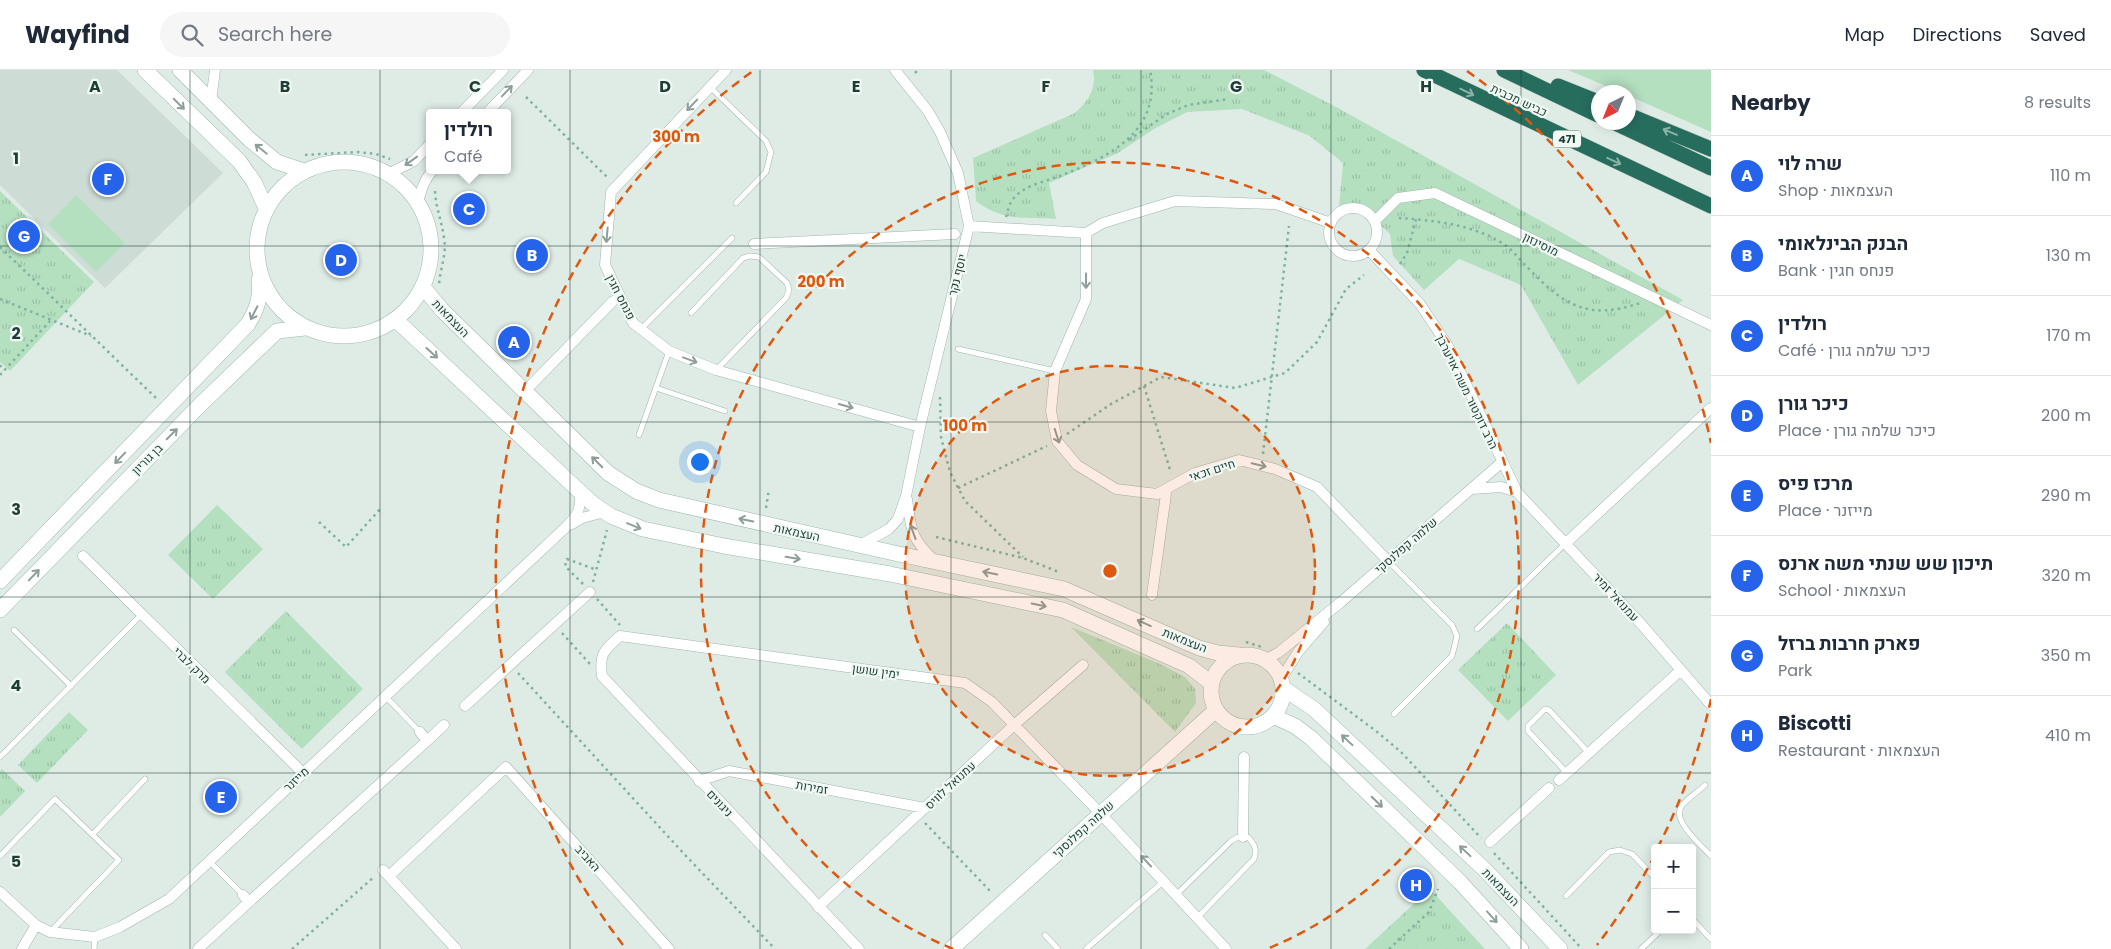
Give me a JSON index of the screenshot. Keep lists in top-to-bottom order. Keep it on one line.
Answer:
{"streets":{"highway":["כביש מכבית","471"],"main road":["העצמאות","בן גוריון","שלמה קפלנסקי"],"street":["מוסינזון","יוסף נקר","פנחס חגין","הרב דוקטור משה אויערבך","חיים זכאי","עמנואל זמיר","מרק לברי","ימין שושן","מייזנר","עמנואל לוויס","זמירות","ניגונים","האביב"]},"crossings":[["מוסינזון","הרב דוקטור משה אויערבך"],["יוסף נקר","פנחס חגין"],["יוסף נקר","העצמאות"],["העצמאות","בן גוריון"],["העצמאות","שלמה קפלנסקי"],["העצמאות","מייזנר"],["הרב דוקטור משה אויערבך","שלמה קפלנסקי"],["הרב דוקטור משה אויערבך","עמנואל זמיר"],["חיים זכאי","שלמה קפלנסקי"],["שלמה קפלנסקי","ימין שושן"],["מרק לברי","מייזנר"],["ימין שושן","עמנואל לוויס"],["עמנואל לוויס","זמירות"],["עמנואל לוויס","ניגונים"],["זמירות","ניגונים"]],"north":"bottom left","page":{"header":"Wayfind","search":"Search here","nav":["Map","Directions","Saved"],"heading":["Nearby","8 results"],"popup":["רולדין","Café"],"list":[{"mark":"A","name":"שרה לוי","note":"Shop · העצמאות","value":"110 m"},{"mark":"B","name":"הבנק הבינלאומי","note":"Bank · פנחס חגין","value":"130 m"},{"mark":"C","name":"רולדין","note":"Café · כיכר שלמה גורן","value":"170 m"},{"mark":"D","name":"כיכר גורן","note":"Place · כיכר שלמה גורן","value":"200 m"},{"mark":"E","name":"מרכז פיס","note":"Place · מייזנר","value":"290 m"},{"mark":"F","name":"תיכון שש שנתי משה ארנס","note":"School · העצמאות","value":"320 m"},{"mark":"G","name":"פארק חרבות ברזל","note":"Park","value":"350 m"},{"mark":"H","name":"Biscotti","note":"Restaurant · העצמאות","value":"410 m"}],"pins":["F","C","G","B","D","A","E","H"],"map_buttons":["+","−"]},"grid":{"columns":["A","B","C","D","E","F","G","H"],"rows":["1","2","3","4","5"]},"rings":["300 m","200 m","100 m"]}
